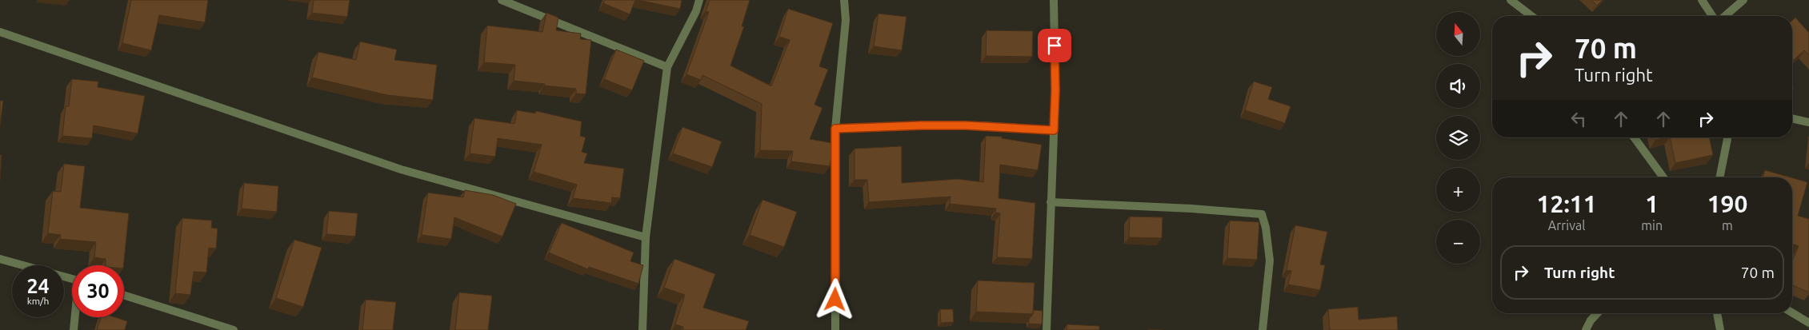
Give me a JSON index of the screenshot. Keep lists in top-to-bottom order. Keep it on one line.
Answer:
{"north":"top","page":{"map_buttons":["+","−"],"turn":["70 m","Turn right"],"eta":["12:11","Arrival","1","min","190","m"],"list":[{"name":"Turn right","value":"70 m"}],"speed":"24 km/h","limit":"30"}}
